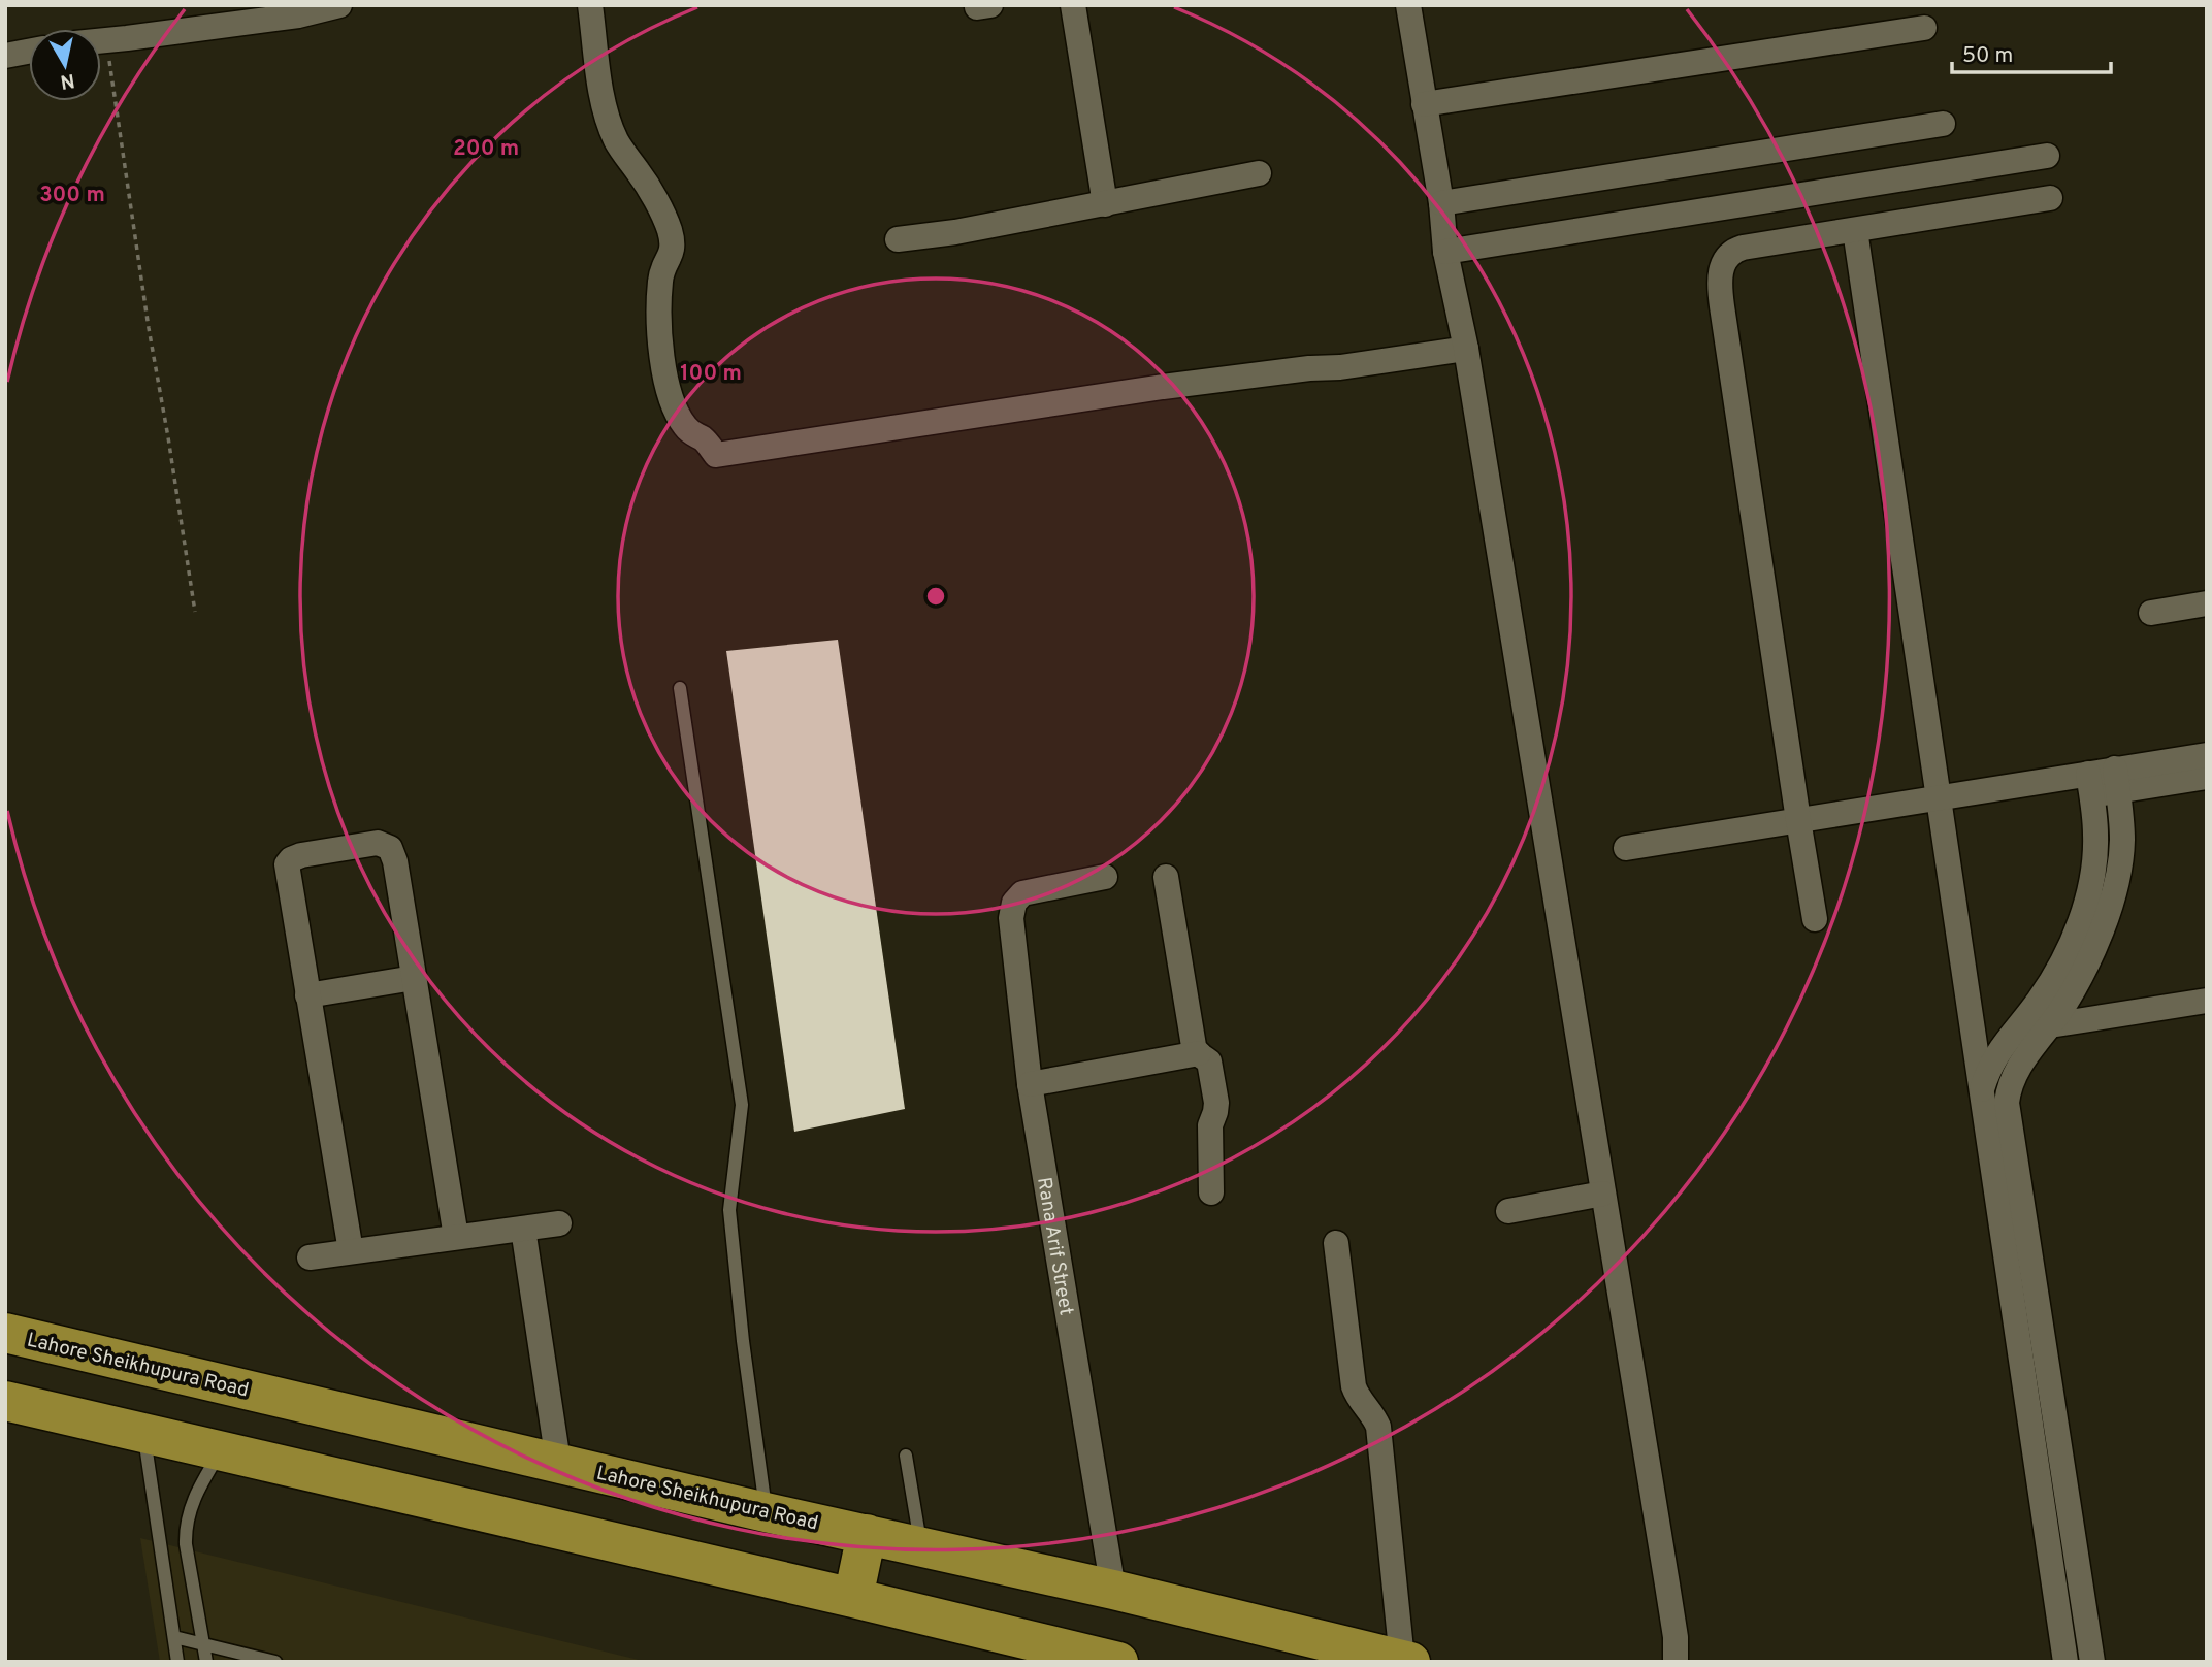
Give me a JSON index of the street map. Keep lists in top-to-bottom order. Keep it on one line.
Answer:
{"streets":{"highway":["Lahore Sheikhupura Road"],"street":["Rana Arif Street"]},"crossings":[["Rana Arif Street","Lahore Sheikhupura Road"]],"scale_bar":"50 m","north":"bottom","rings":["200 m","300 m","100 m"]}
